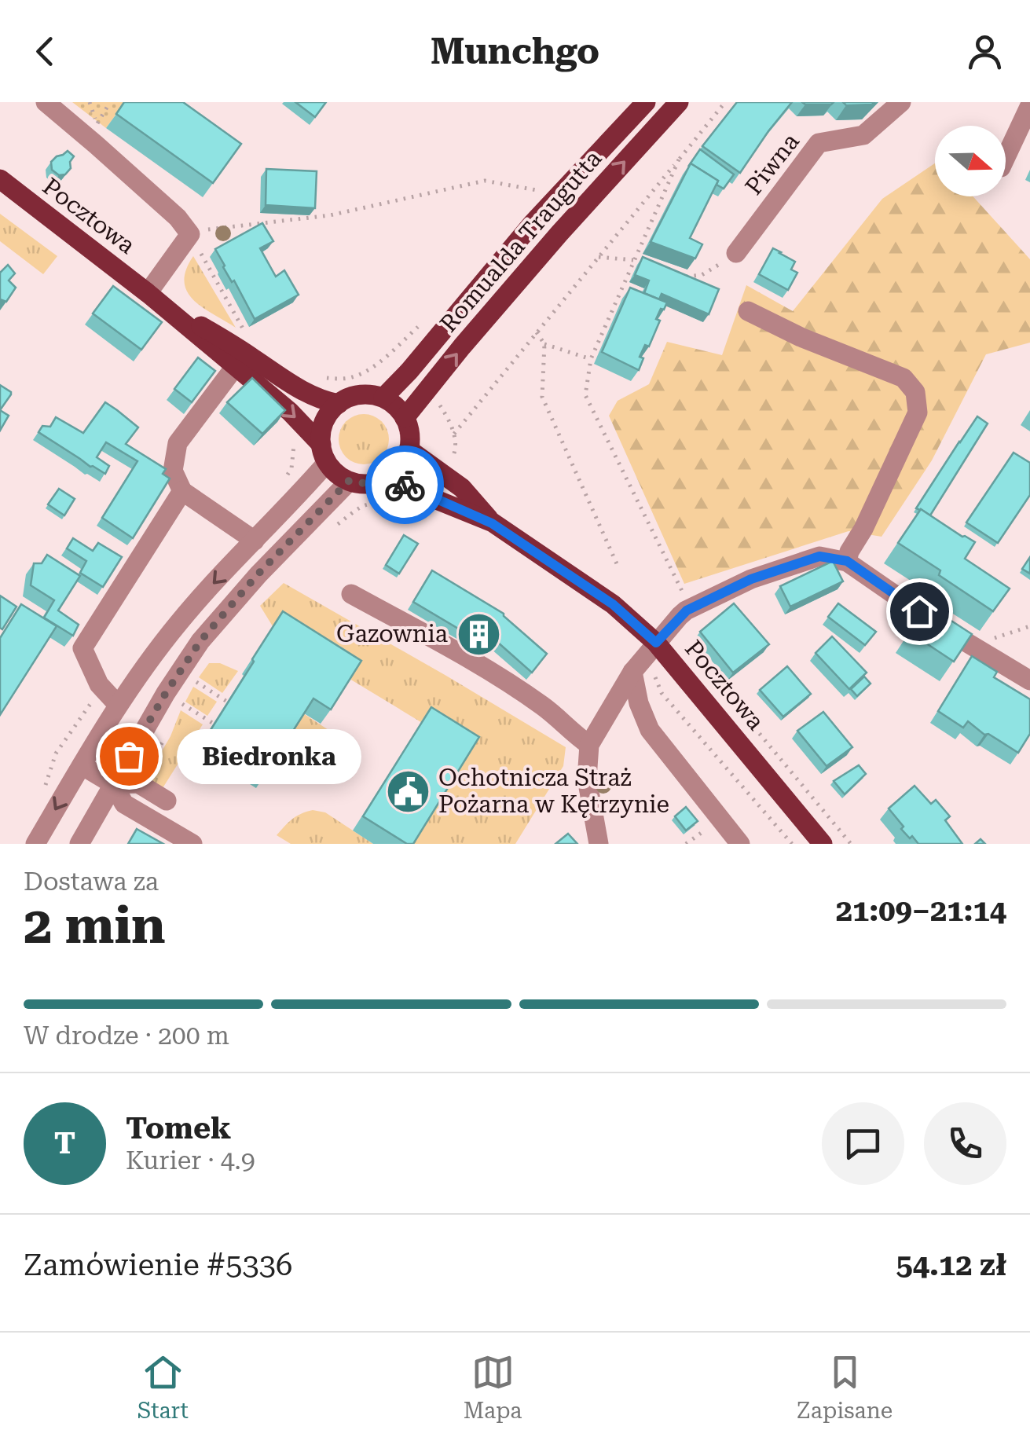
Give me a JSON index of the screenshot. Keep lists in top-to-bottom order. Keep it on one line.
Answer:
{"streets":{"main road":["Pocztowa","Romualda Traugutta"],"street":["Piwna"]},"crossings":[["Pocztowa","Romualda Traugutta"]],"places":{"building":["Gazownia"],"other":["Biedronka"],"public building":["Ochotnicza Straż Pożarna w Kętrzynie"]},"north":"right","page":{"header":"Munchgo","bubble":"Biedronka","heading":["2 min","Dostawa za","21:09–21:14"],"panel":["Tomek","Kurier · 4.9","Zamówienie #5336","54.12 zł"],"bar":"W drodze · 200 m","round":"T","tabs":["Start","Mapa","Zapisane"]}}
